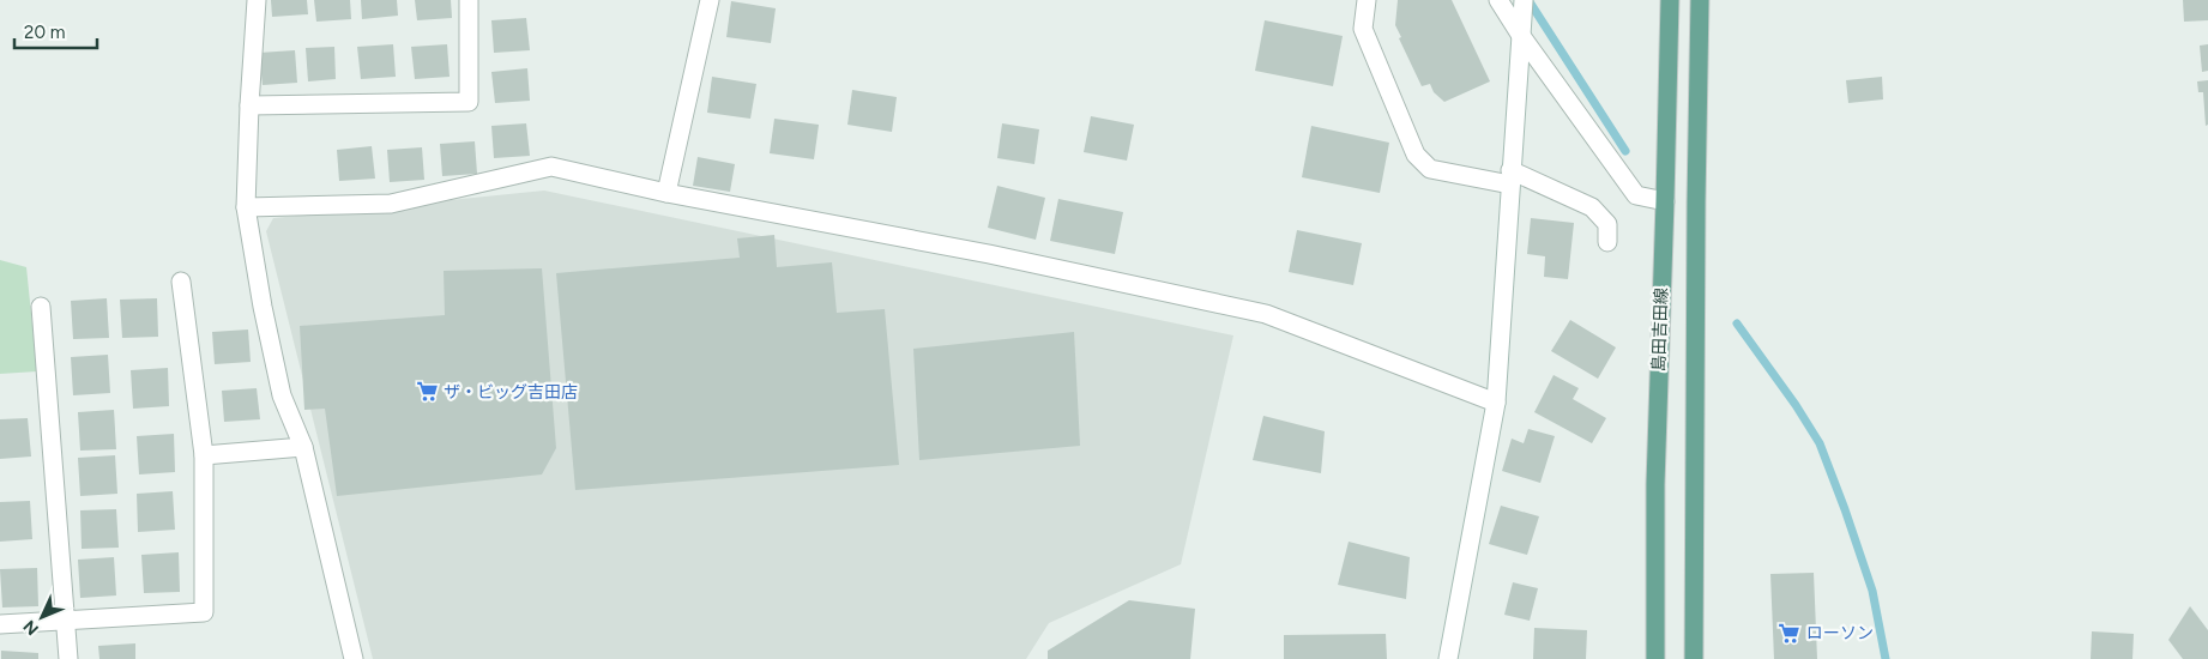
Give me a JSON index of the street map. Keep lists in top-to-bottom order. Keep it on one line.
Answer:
{"streets":{"main road":["島田吉田線"]},"places":{"supermarket":["ザ・ビッグ吉田店","ローソン"]},"scale_bar":"20 m","north":"bottom left"}
